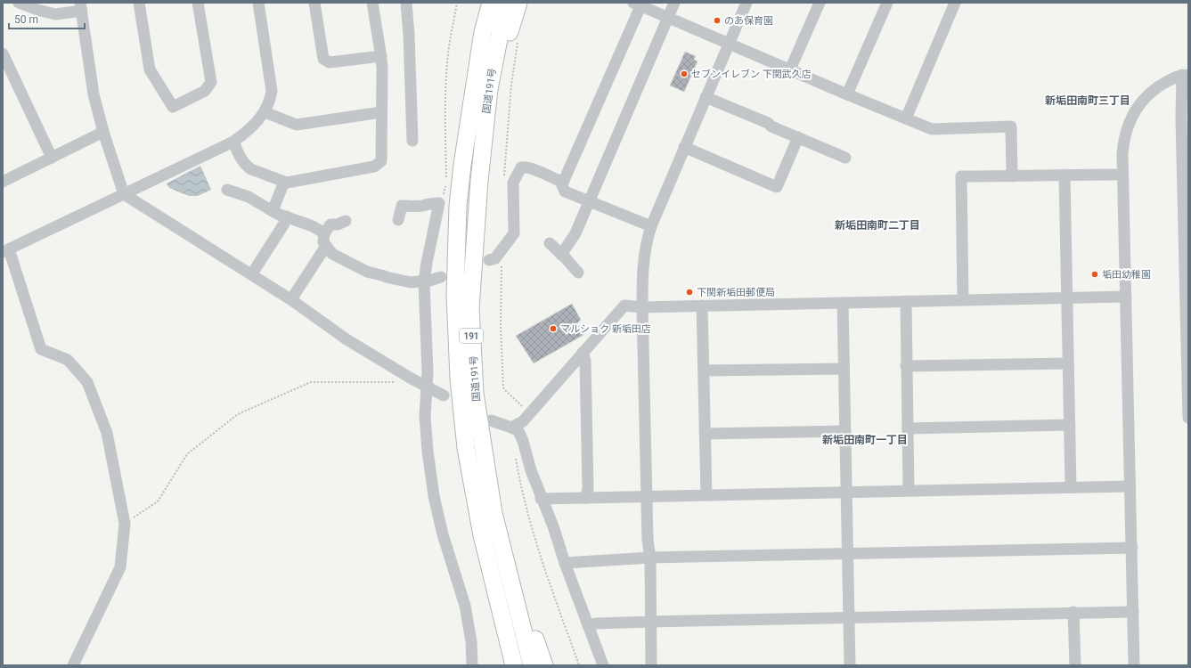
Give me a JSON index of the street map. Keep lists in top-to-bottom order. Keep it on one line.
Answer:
{"streets":{"highway":["国道191号","191"]},"districts":["新垢田南町三丁目","新垢田南町二丁目","新垢田南町一丁目"],"places":["のあ保育園","セブンイレブン 下関武久店","垢田幼稚園","下関新垢田郵便局","マルショク 新垢田店"],"scale_bar":"50 m"}
